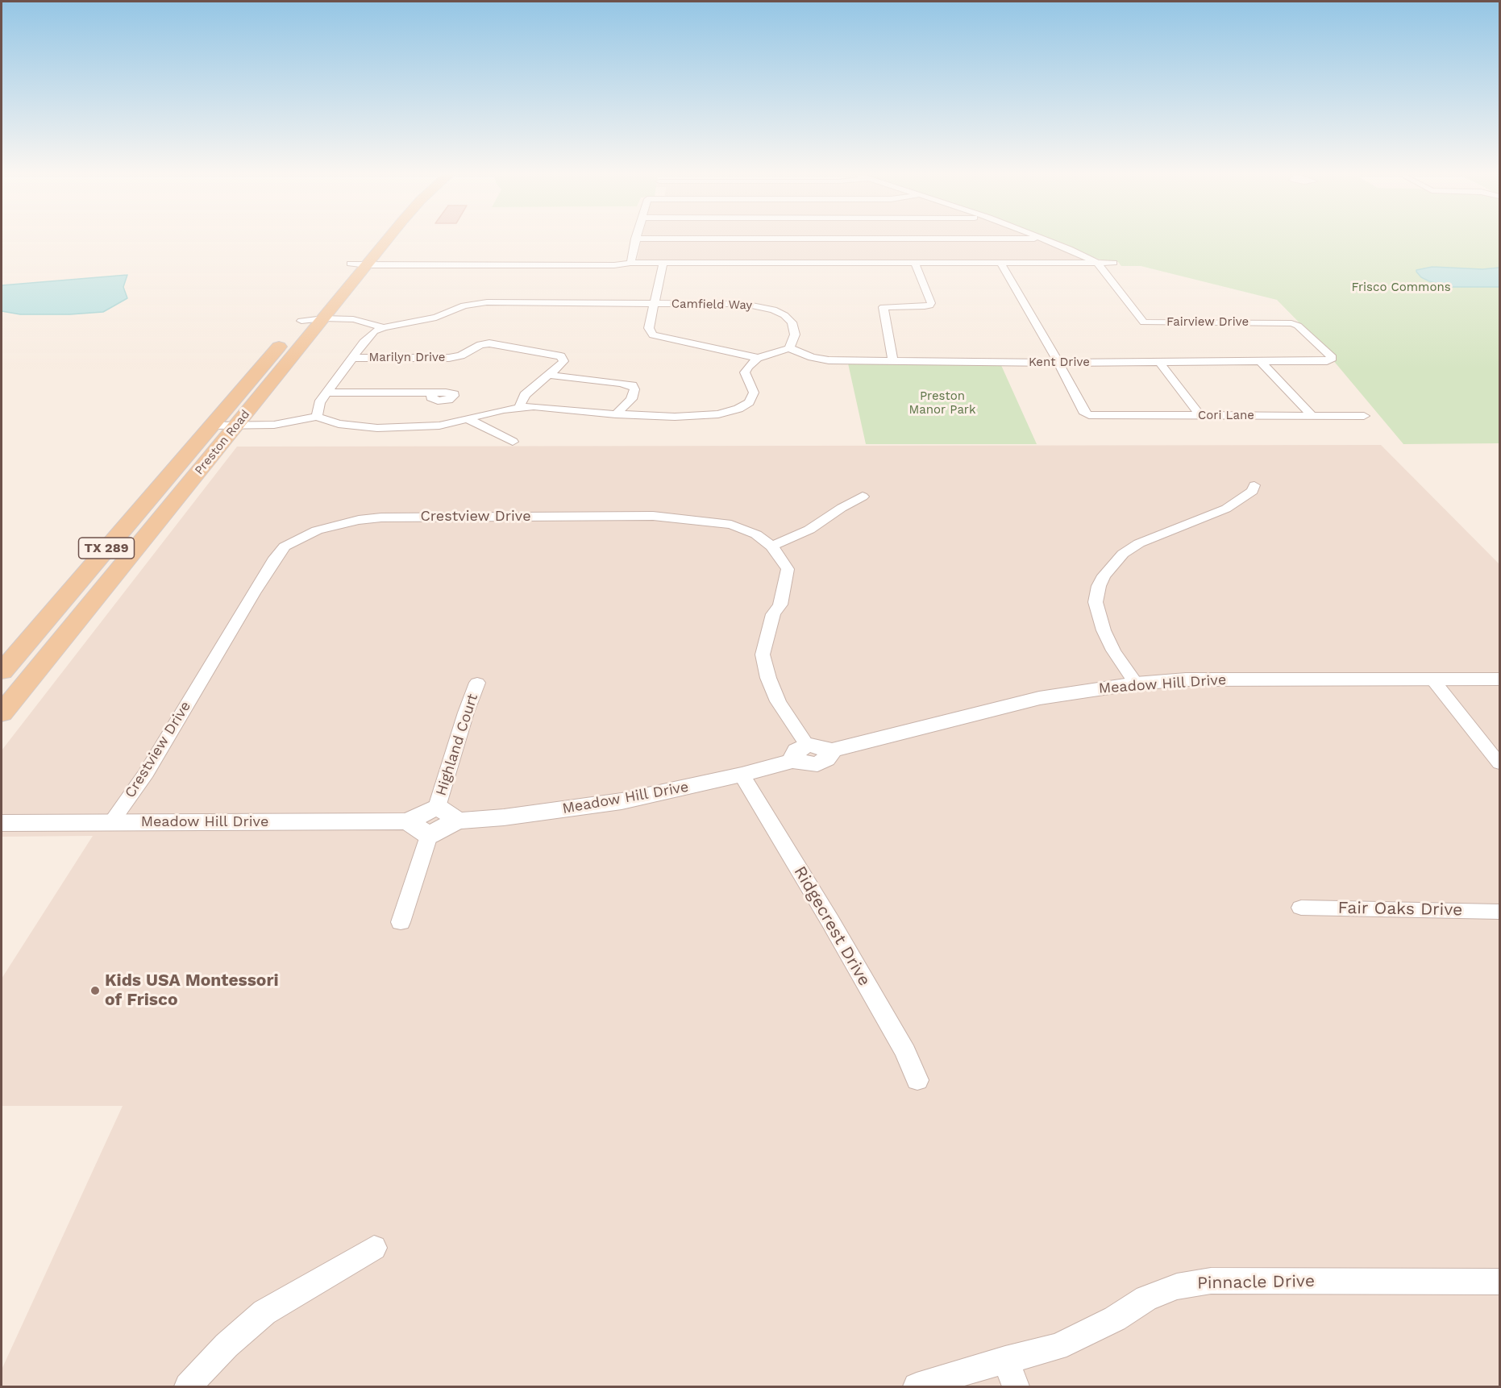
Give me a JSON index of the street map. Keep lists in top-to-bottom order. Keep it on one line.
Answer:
{"streets":{"main road":["Preston Road","TX 289"],"street":["Camfield Way","Fairview Drive","Marilyn Drive","Kent Drive","Cori Lane","Crestview Drive","Meadow Hill Drive","Highland Court","Fair Oaks Drive","Ridgecrest Drive","Pinnacle Drive"]},"crossings":[["Camfield Way","Marilyn Drive"],["Camfield Way","Kent Drive"],["Fairview Drive","Kent Drive"],["Kent Drive","Cori Lane"],["Crestview Drive","Meadow Hill Drive"],["Meadow Hill Drive","Highland Court"],["Meadow Hill Drive","Ridgecrest Drive"]],"parks":["Frisco Commons","Preston Manor Park"],"places":["Kids USA Montessori of Frisco"]}
